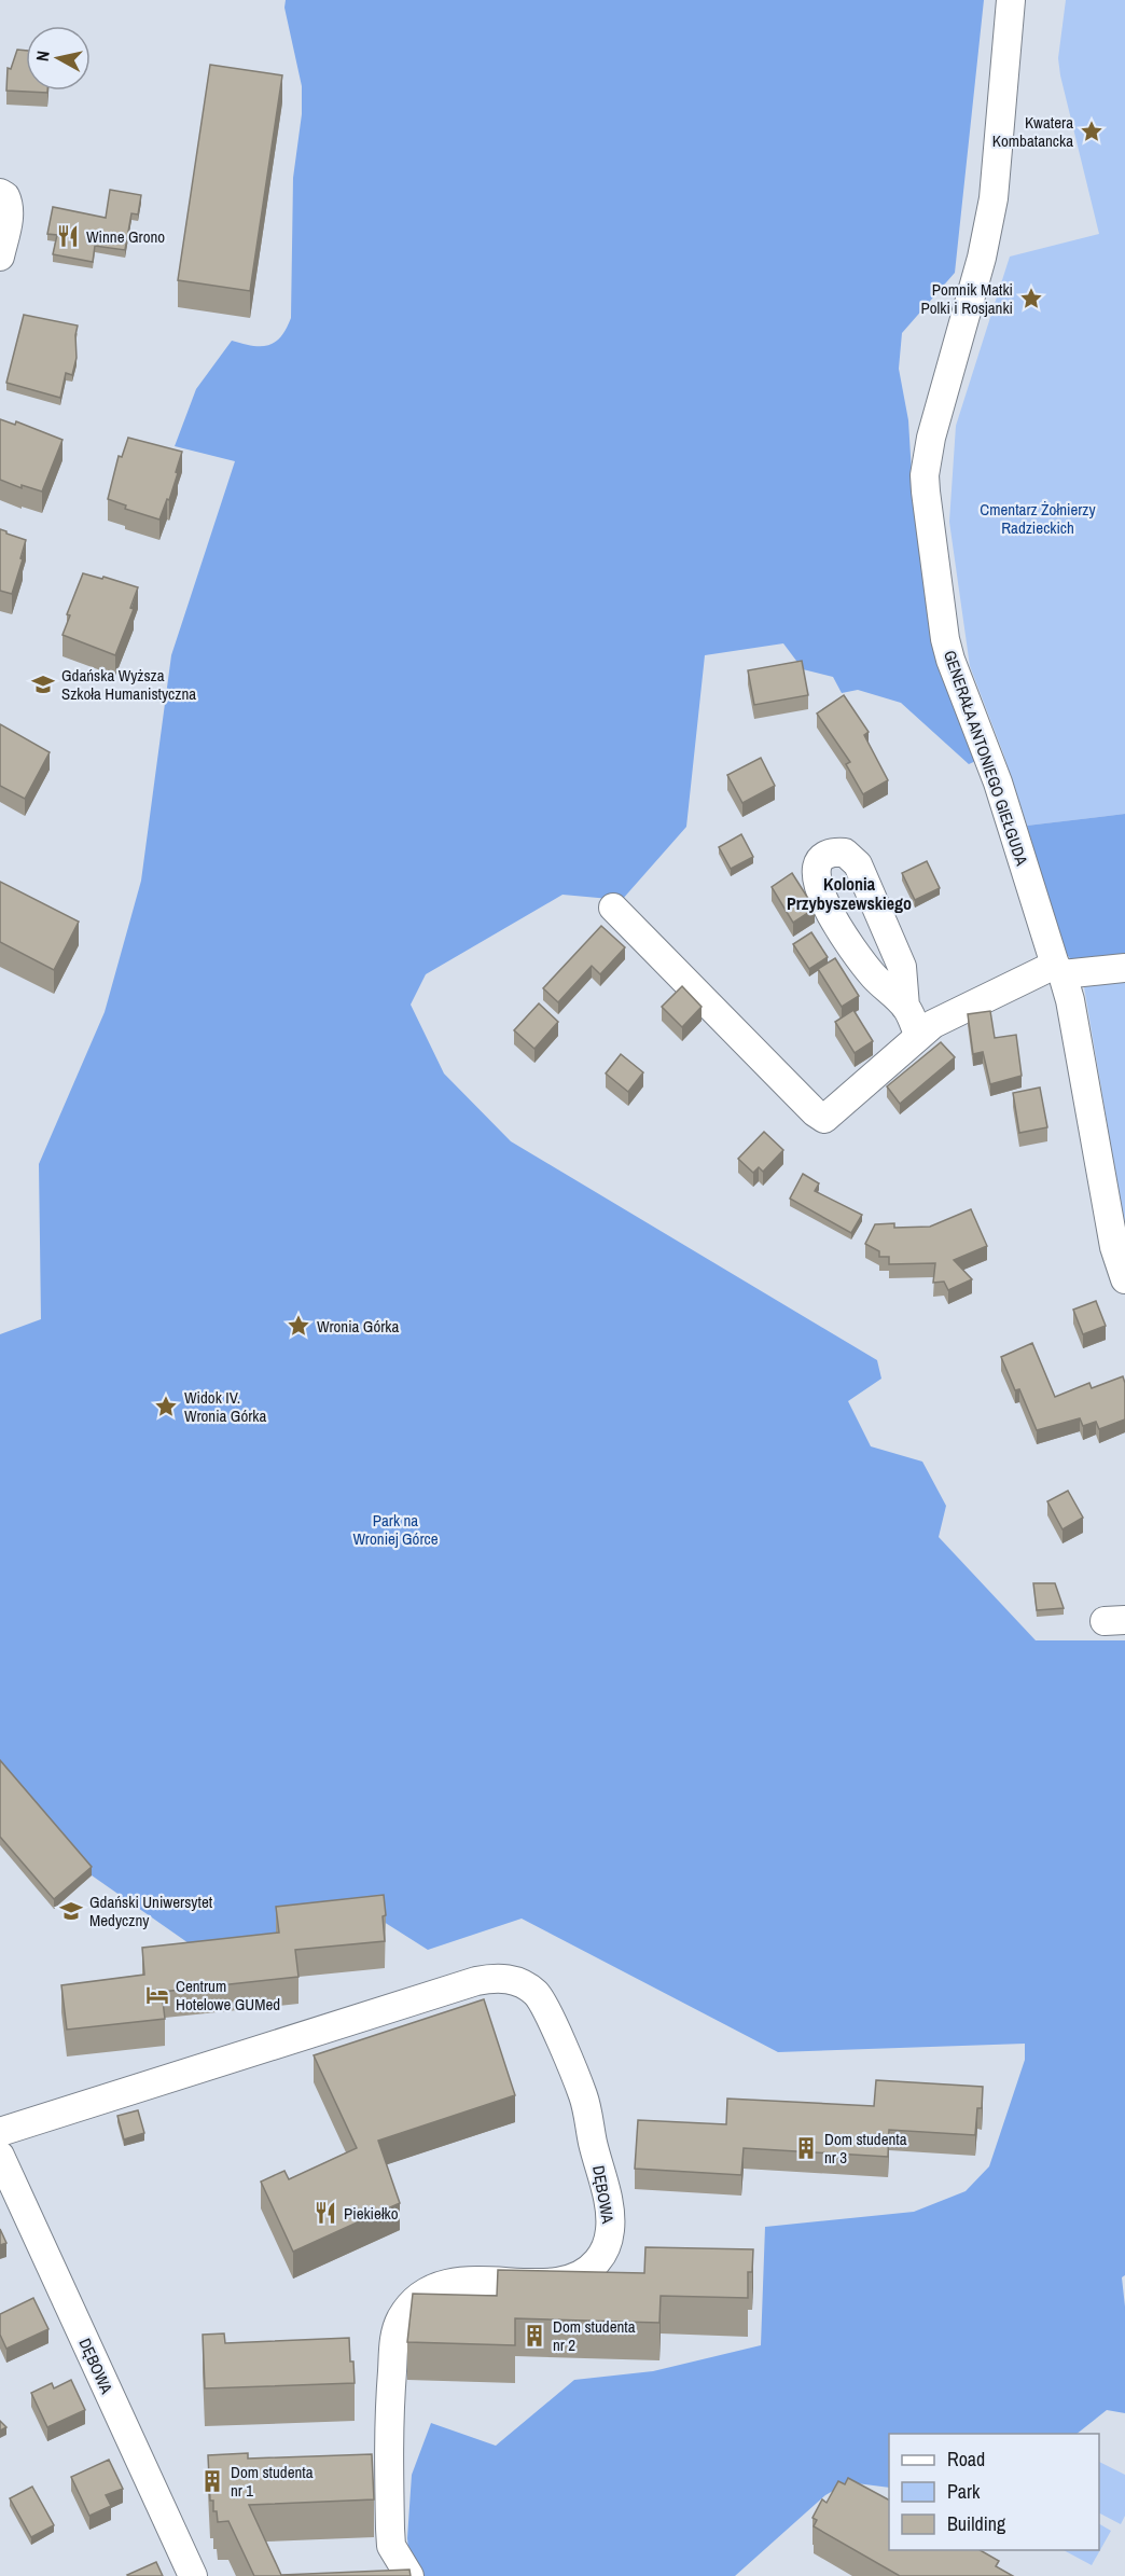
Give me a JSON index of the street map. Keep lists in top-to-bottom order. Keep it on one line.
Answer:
{"streets":{"street":["GENERAŁA ANTONIEGO GIEŁGUDA","DĘBOWA"]},"districts":["Kolonia Przybyszewskiego"],"parks":["Cmentarz Żołnierzy Radzieckich","Park na Wroniej Górce"],"places":{"place":["Kwatera Kombatancka","Pomnik Matki Polki i Rosjanki","Wronia Górka","Widok IV. Wronia Górka"],"restaurant":["Winne Grono","Piekiełko"],"school or university":["Gdańska Wyższa Szkoła Humanistyczna","Gdański Uniwersytet Medyczny"],"hotel":["Centrum Hotelowe GUMed"],"building":["Dom studenta nr 3","Dom studenta nr 2","Dom studenta nr 1"]},"legend":["Road","Park","Building"],"north":"left"}
